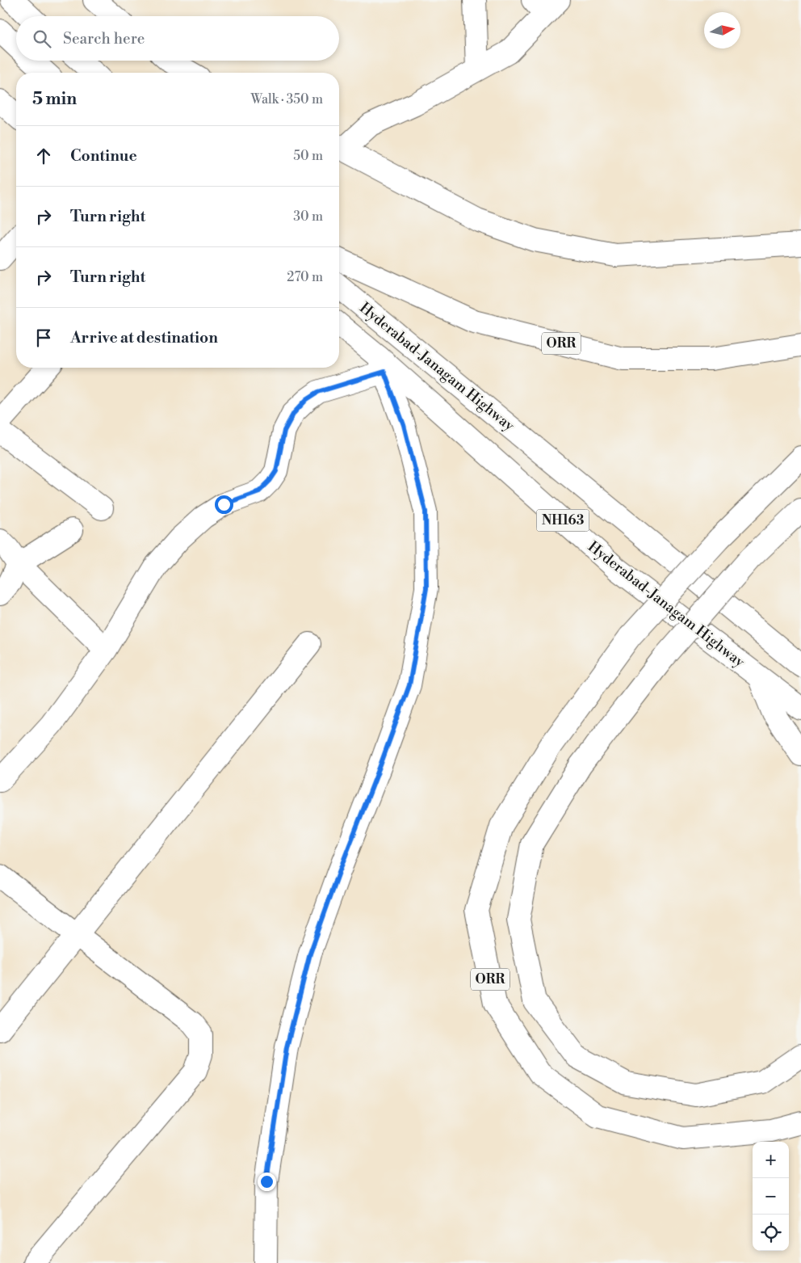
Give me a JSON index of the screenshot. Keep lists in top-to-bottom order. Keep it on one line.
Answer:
{"streets":{"main road":["ORR","Hyderabad-Janagam Highway","NH163"]},"north":"right","page":{"search":"Search here","heading":["5 min","Walk · 350 m"],"list":[["Continue","50 m"],["Turn right","30 m"],["Turn right","270 m"],"Arrive at destination"],"map_buttons":["+","−"]}}
